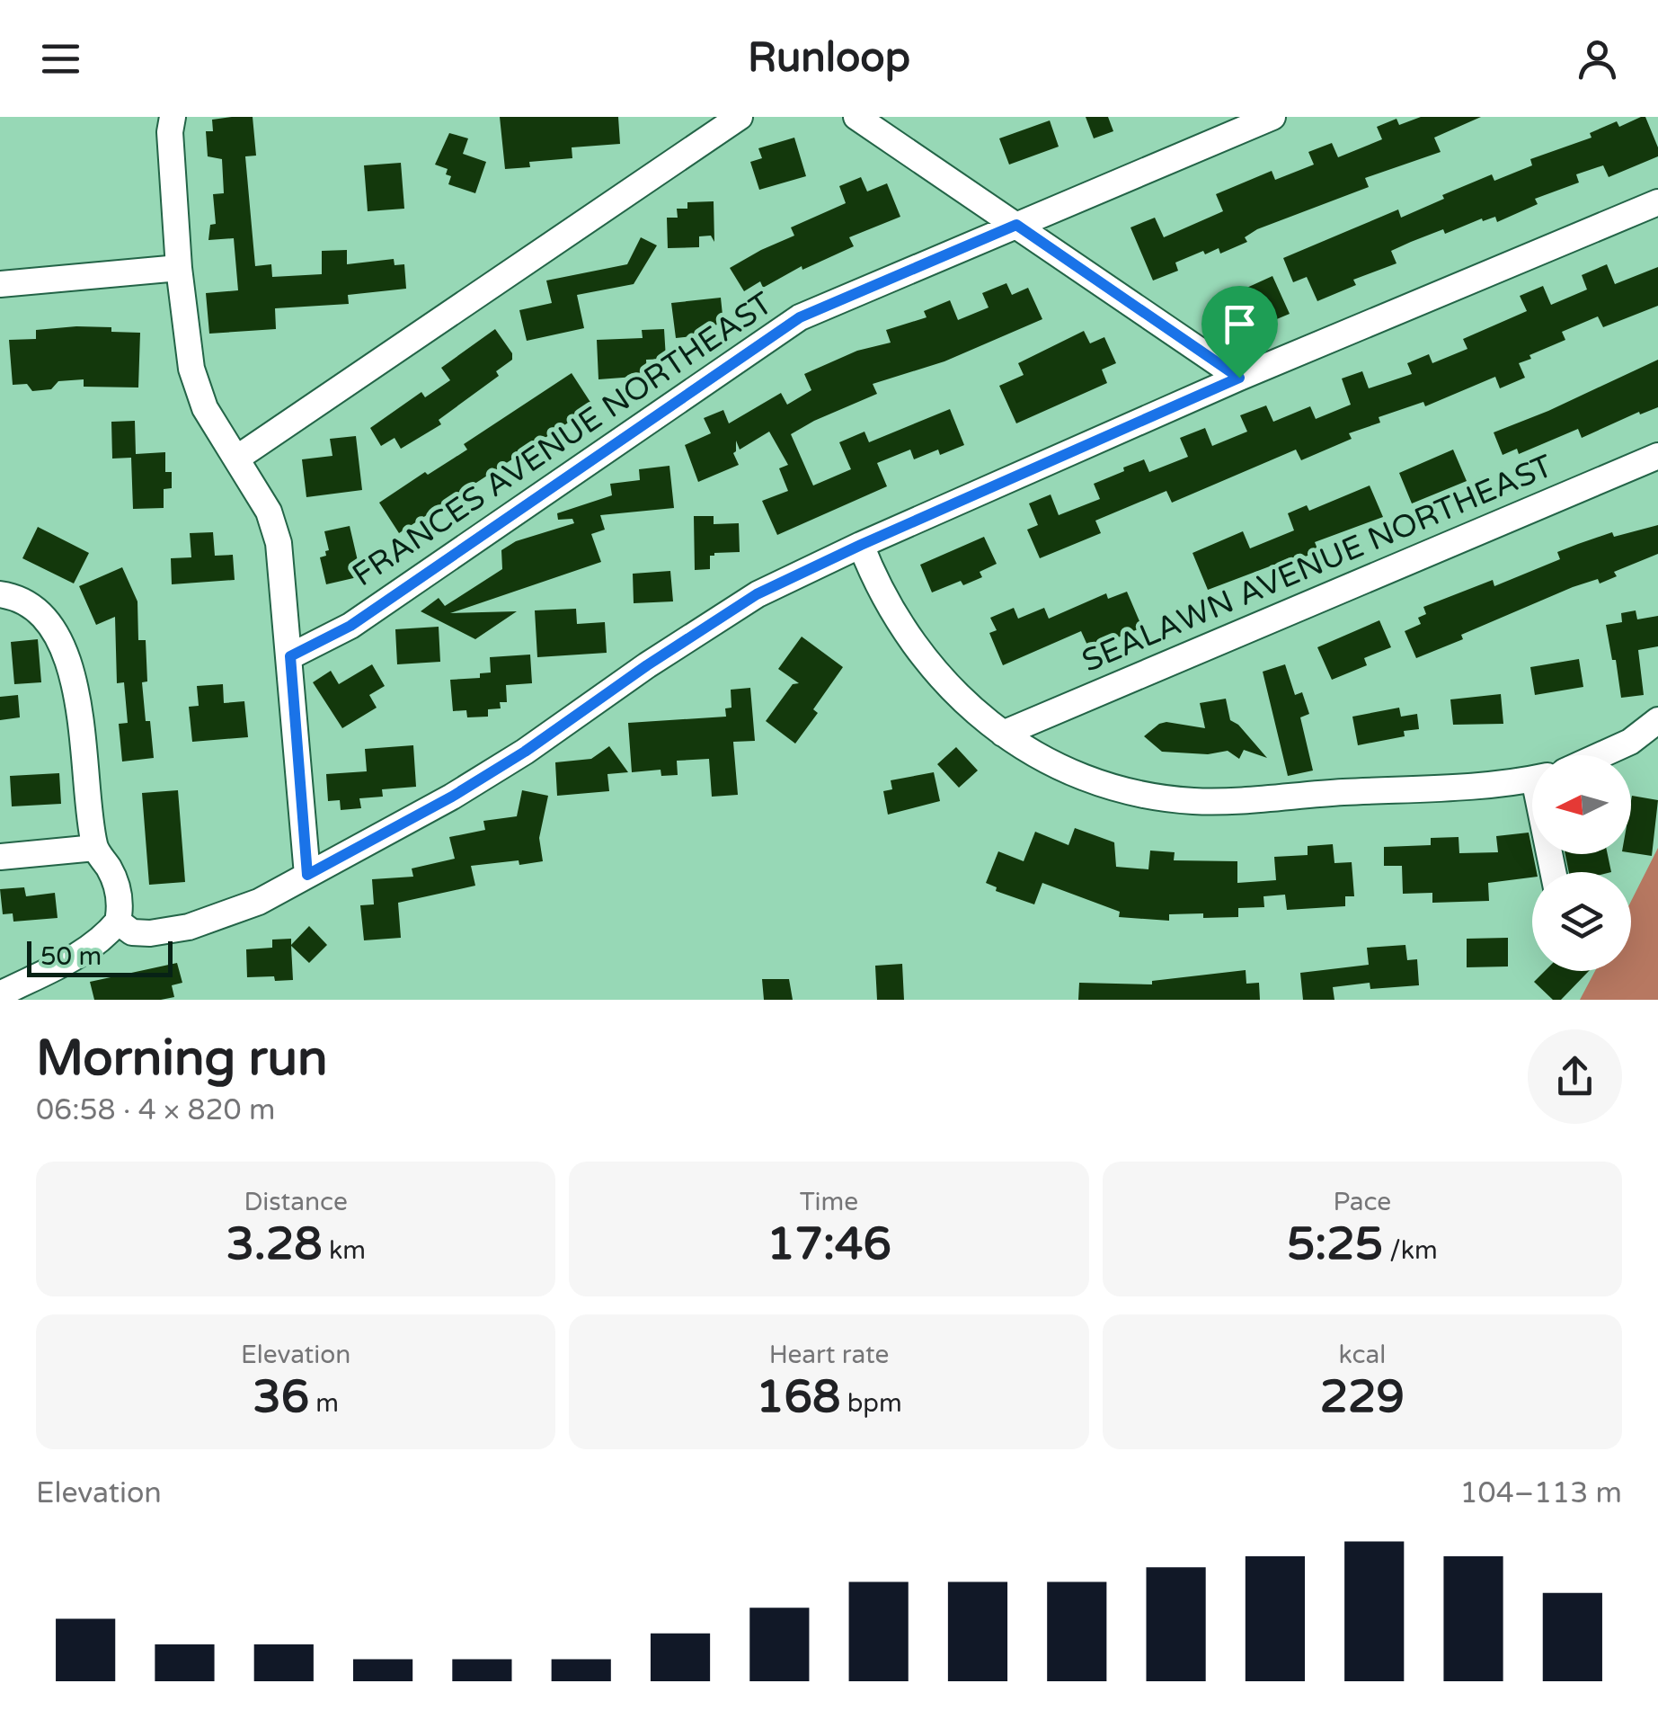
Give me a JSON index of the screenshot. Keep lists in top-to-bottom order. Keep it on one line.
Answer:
{"streets":{"street":["FRANCES AVENUE NORTHEAST","SEALAWN AVENUE NORTHEAST"]},"scale_bar":"50 m","north":"left","page":{"header":"Runloop","scale":"50 m","heading":["Morning run","06:58 · 4 × 820 m"],"stats":[["Distance","3.28 km"],["Time","17:46"],["Pace","5:25 /km"],["Elevation","36 m"],["Heart rate","168 bpm"],["kcal","229"]],"chart":["Elevation","104–113 m"]}}
